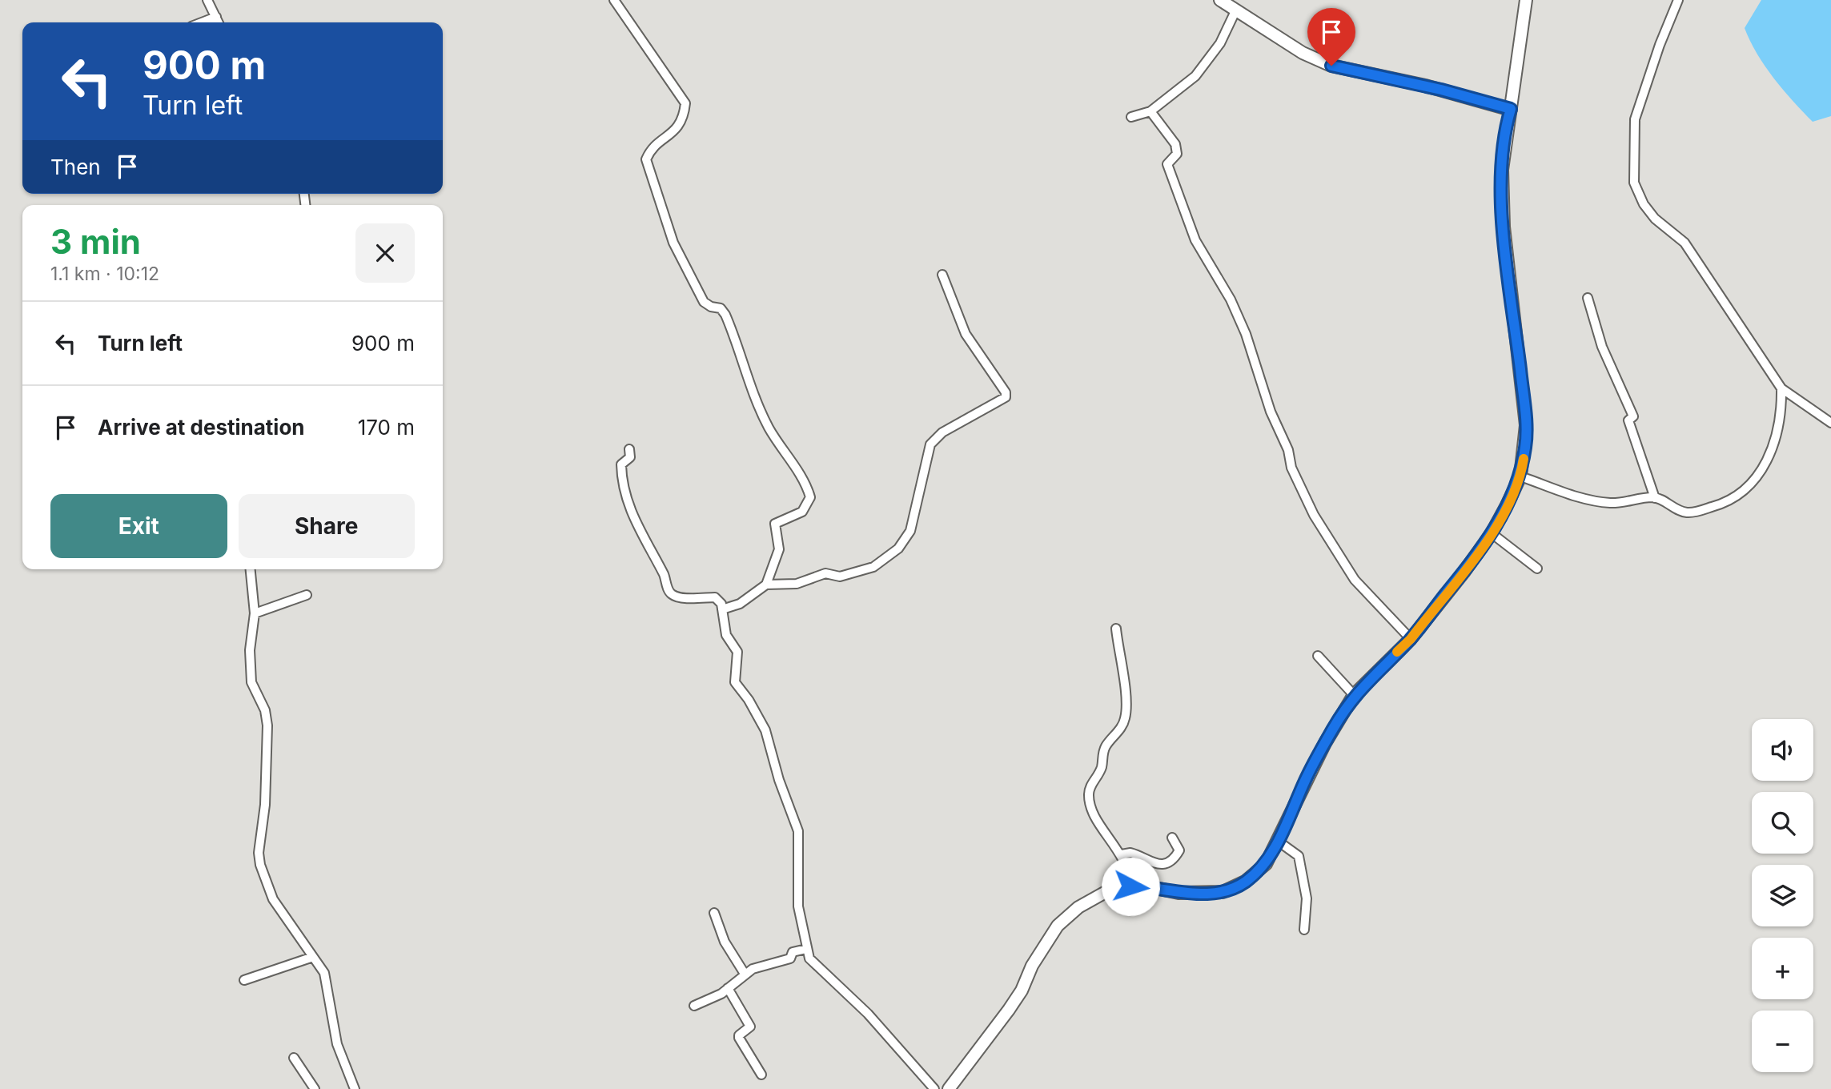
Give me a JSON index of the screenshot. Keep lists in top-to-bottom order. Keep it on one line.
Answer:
{"page":{"turn":["900 m","Turn left"],"then":"Then","heading":["3 min","1.1 km · 10:12"],"list":[{"name":"Turn left","value":"900 m"},{"name":"Arrive at destination","value":"170 m"}],"buttons":["Exit","Share"],"map_buttons":["+","−"]}}
